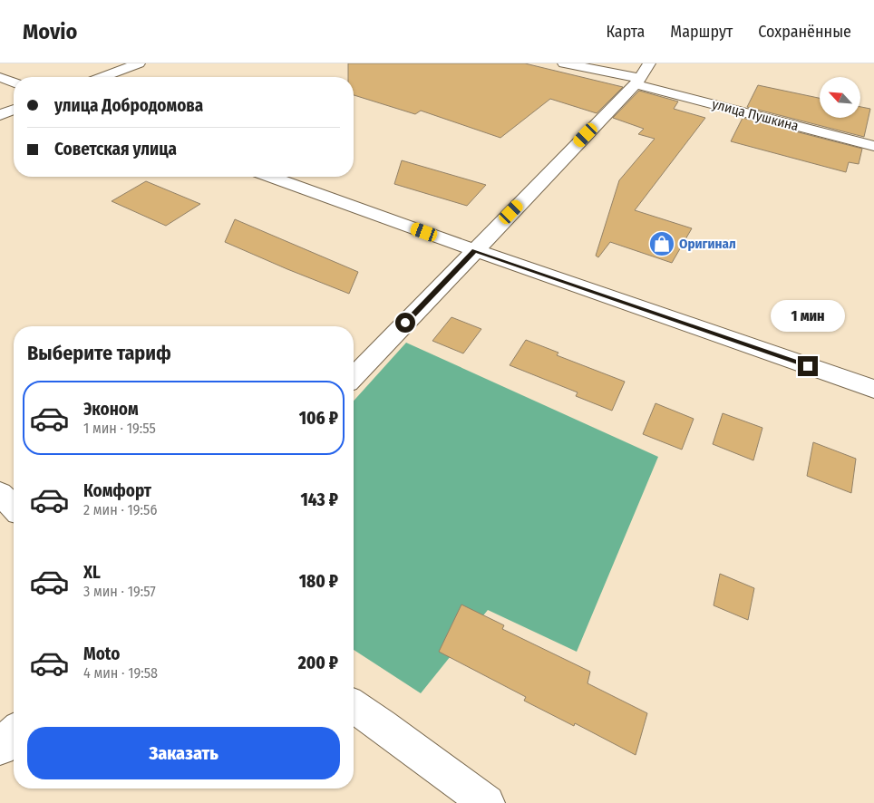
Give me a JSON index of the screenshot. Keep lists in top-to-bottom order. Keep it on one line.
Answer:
{"streets":{"street":["улица Пушкина"]},"places":{"shop":["Оригинал"]},"north":"top left","page":{"header":"Movio","nav":["Карта","Маршрут","Сохранённые"],"banner":["улица Добродомова","Советская улица"],"bubble":"1 мин","heading":"Выберите тариф","list":[{"name":"Эконом","note":"1 мин · 19:55","value":"106 ₽"},{"name":"Комфорт","note":"2 мин · 19:56","value":"143 ₽"},{"name":"XL","note":"3 мин · 19:57","value":"180 ₽"},{"name":"Moto","note":"4 мин · 19:58","value":"200 ₽"}],"buttons":"Заказать"}}
